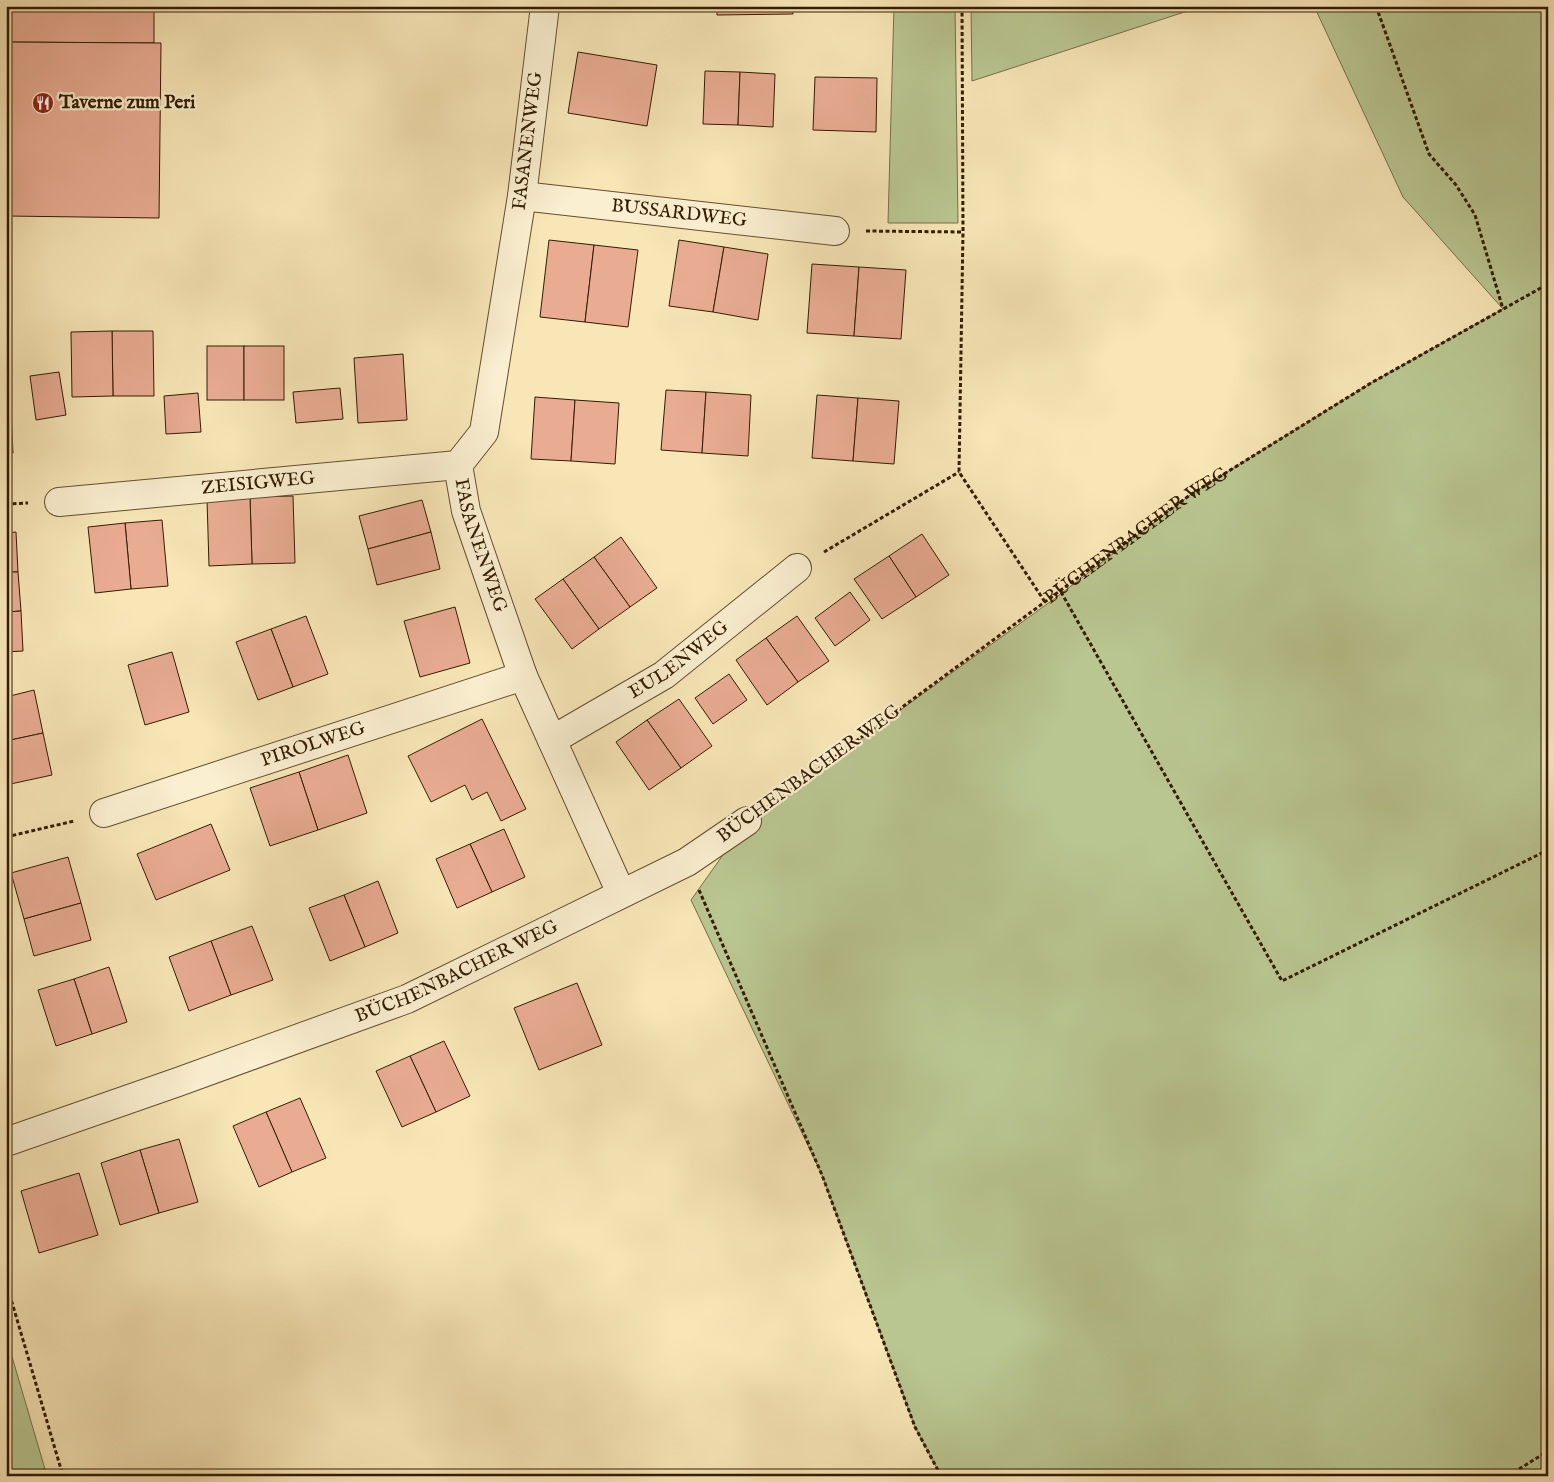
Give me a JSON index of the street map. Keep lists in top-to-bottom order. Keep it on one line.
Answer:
{"streets":{"street":["FASANENWEG","BUSSARDWEG","ZEISIGWEG","BÜCHENBACHER WEG","EULENWEG","PIROLWEG"]},"crossings":[["FASANENWEG","BUSSARDWEG"],["FASANENWEG","ZEISIGWEG"],["FASANENWEG","BÜCHENBACHER WEG"],["FASANENWEG","EULENWEG"],["FASANENWEG","PIROLWEG"]],"places":{"restaurant":["Taverne zum Peri"]}}
